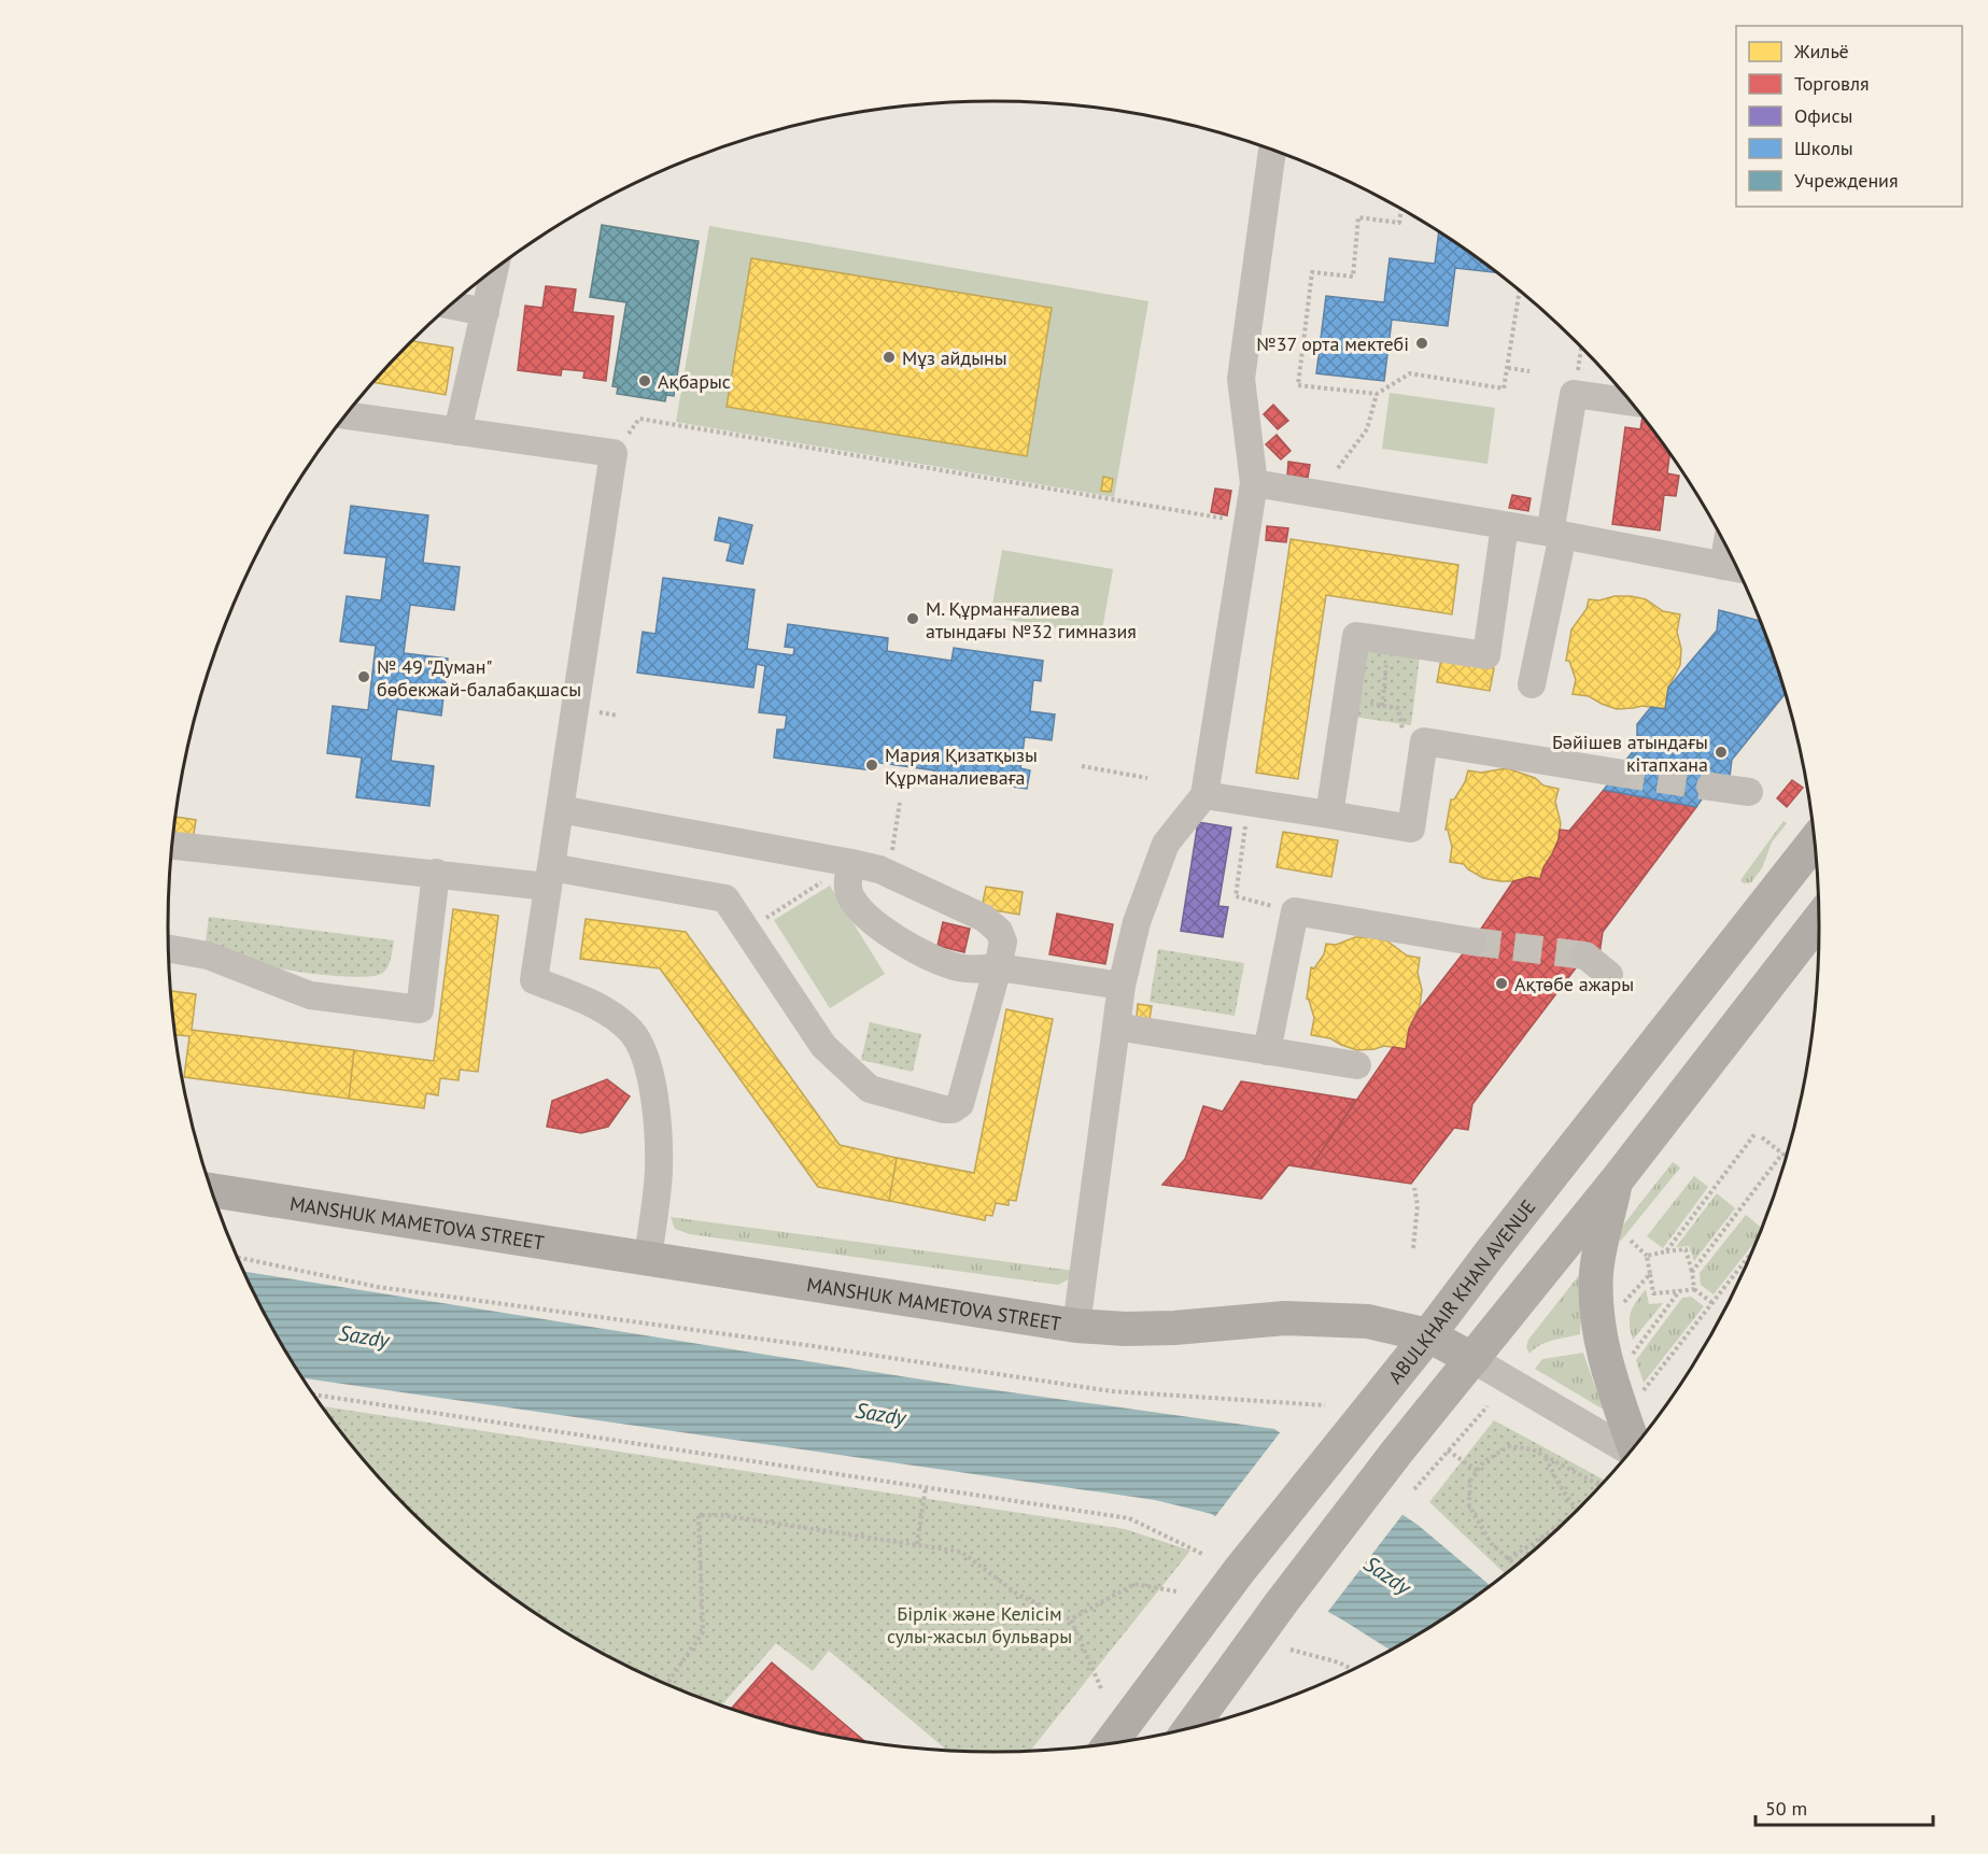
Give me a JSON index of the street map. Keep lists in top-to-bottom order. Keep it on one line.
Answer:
{"streets":{"main road":["MANSHUK MAMETOVA STREET","ABULKHAIR KHAN AVENUE"]},"crossings":[["MANSHUK MAMETOVA STREET","ABULKHAIR KHAN AVENUE"]],"water":["Sazdy"],"parks":["Бірлік және Келісім сулы-жасыл бульвары"],"places":["№37 орта мектебі","Мұз айдыны","Ақбарыс","М. Құрманғалиева атындағы №32 гимназия","№ 49 \"Думан\" бөбекжай-балабақшасы","Бәйішев атындағы кітапхана","Мария Қизатқызы Құрманалиеваға","Ақтөбе ажары"],"legend":["Жильё","Торговля","Офисы","Школы","Учреждения"],"scale_bar":"50 m"}
